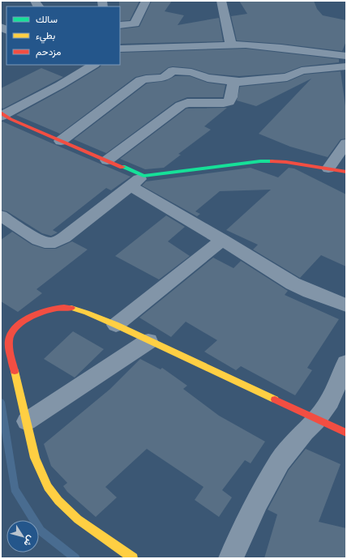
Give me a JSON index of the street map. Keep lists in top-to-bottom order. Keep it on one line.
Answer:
{"legend":["سالك","بطيء","مزدحم"],"north":"bottom right"}
